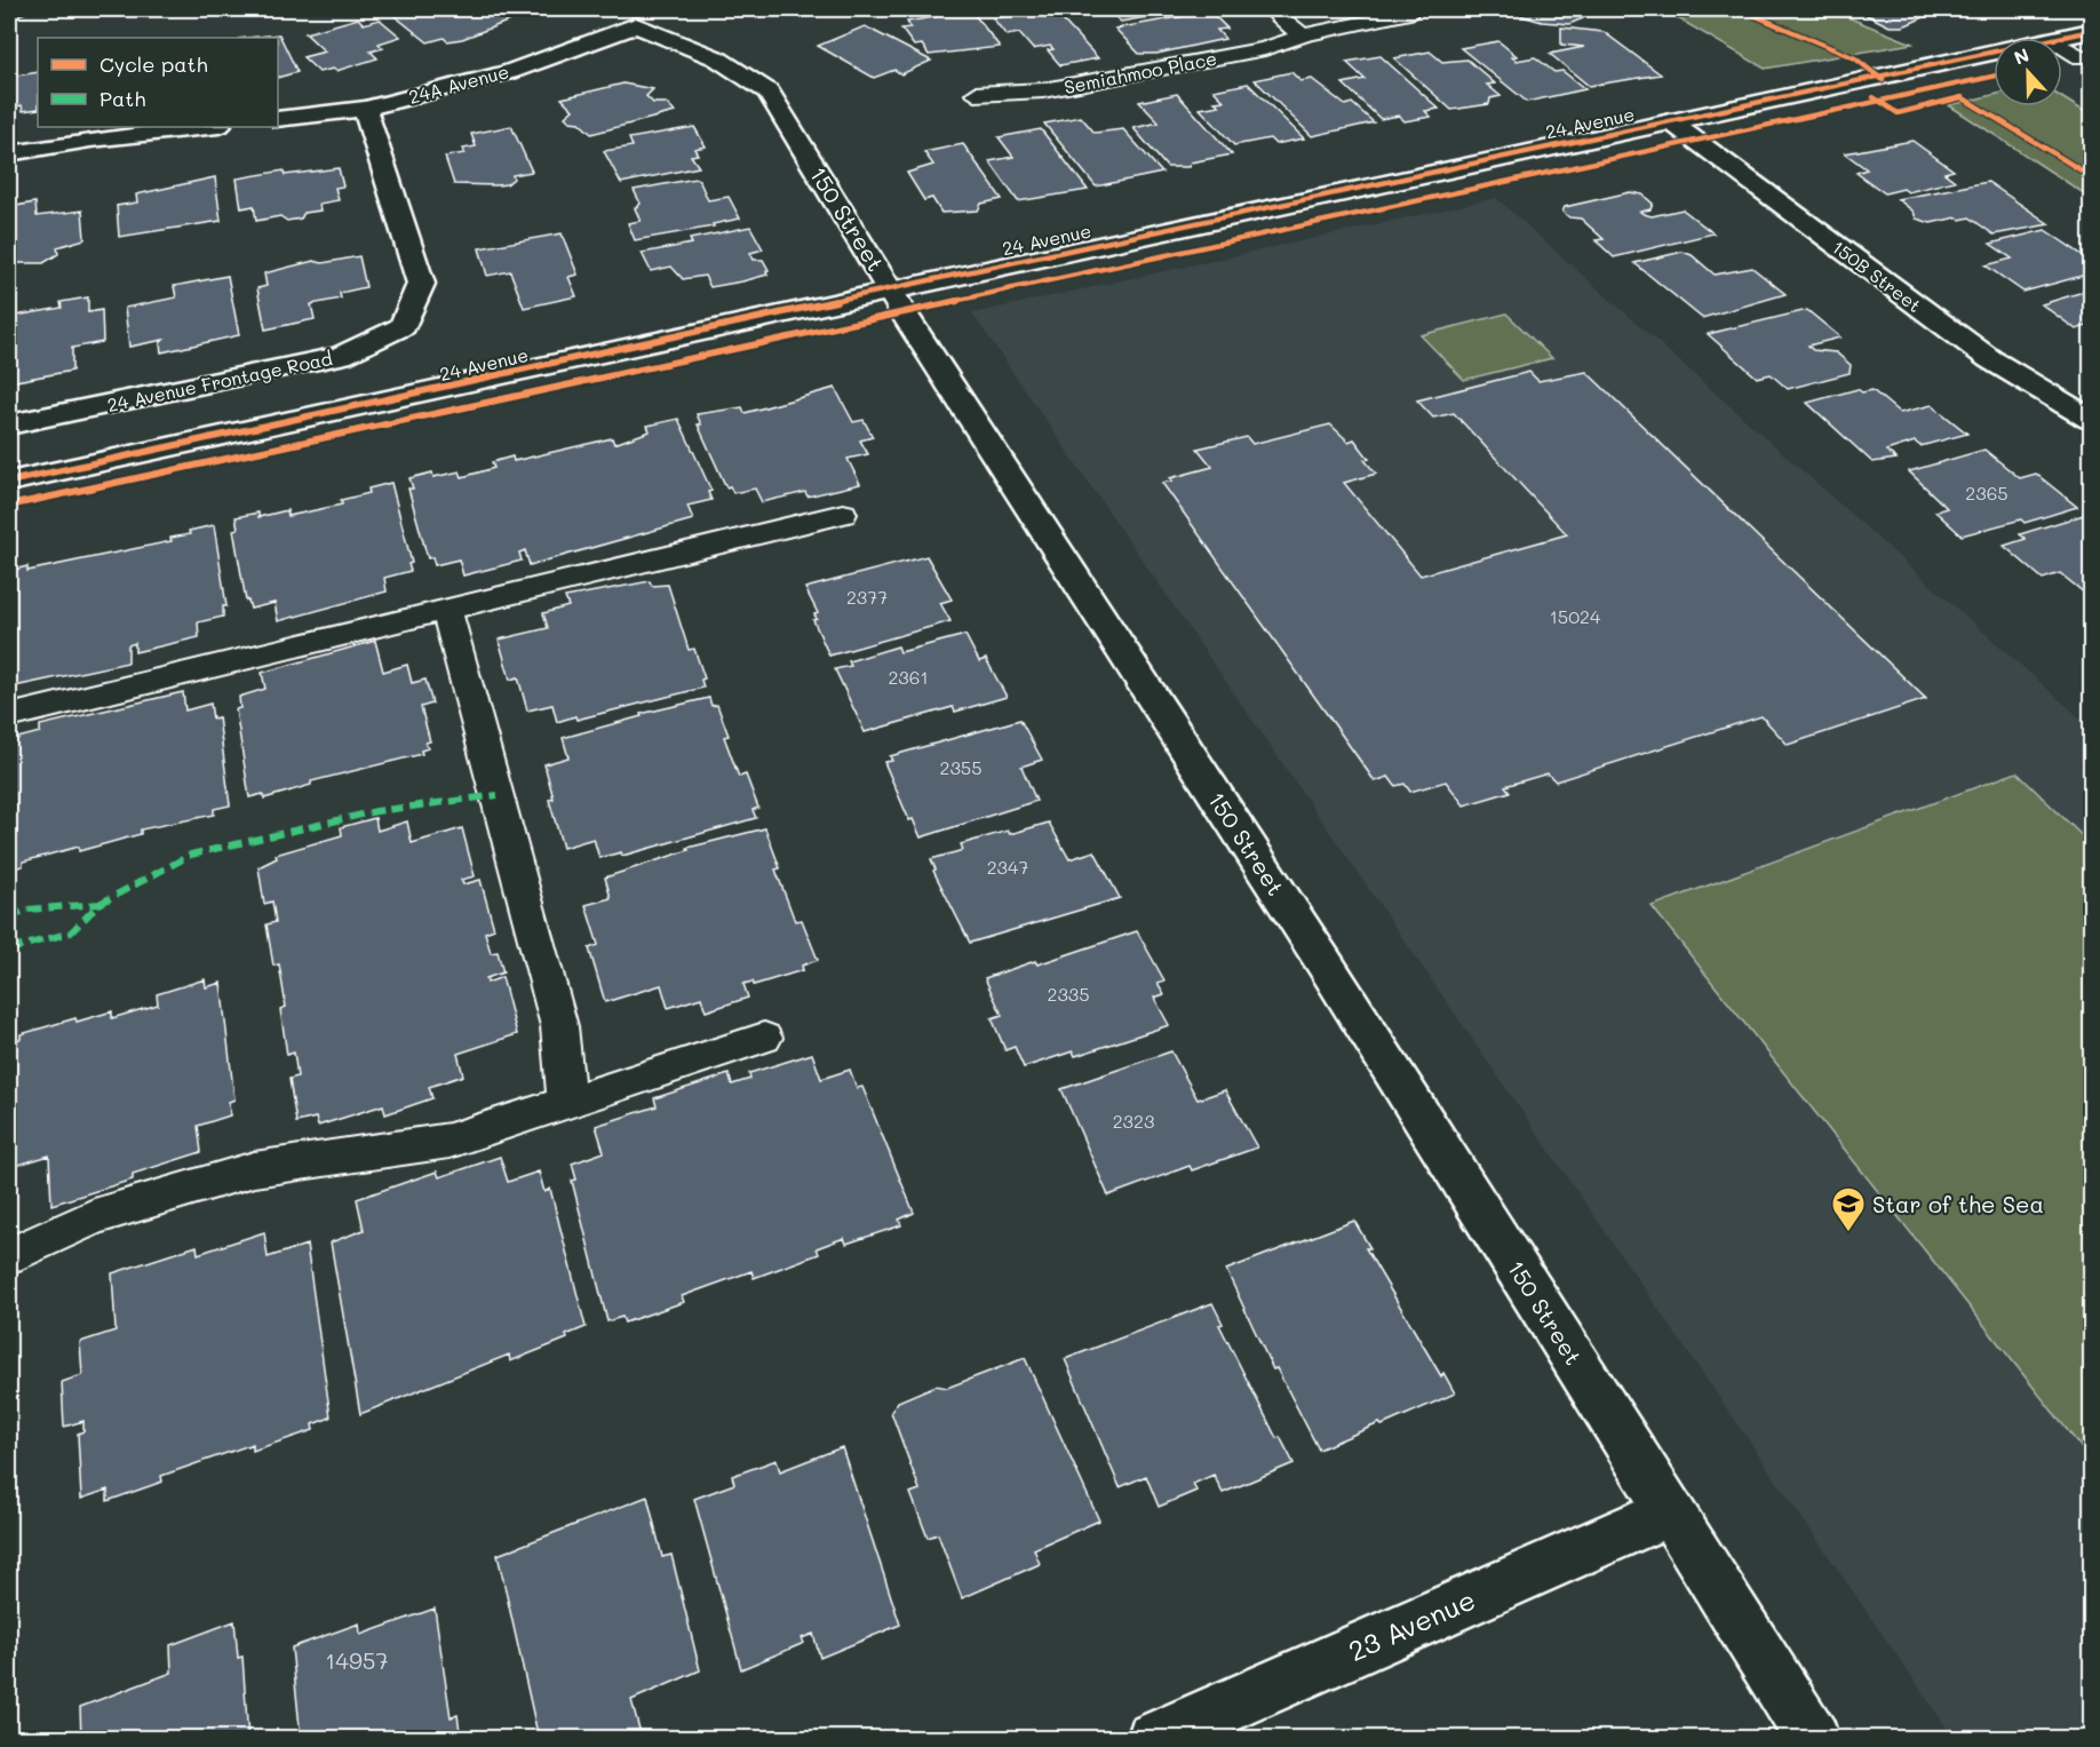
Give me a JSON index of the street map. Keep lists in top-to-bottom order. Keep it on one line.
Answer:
{"streets":{"main road":["24A Avenue","24 Avenue","150 Street","150B Street","24 Avenue Frontage Road","23 Avenue"],"lane":["Semiahmoo Place"]},"crossings":[["24A Avenue","150 Street"],["24A Avenue","24 Avenue Frontage Road"],["24 Avenue","150 Street"],["24 Avenue","150B Street"],["150 Street","23 Avenue"]],"places":{"school or university":["Star of the Sea"]},"house_numbers":["2365","2377","15024","2361","2355","2347","2335","2323","14957"],"legend":["Cycle path","Path"],"north":"top"}
